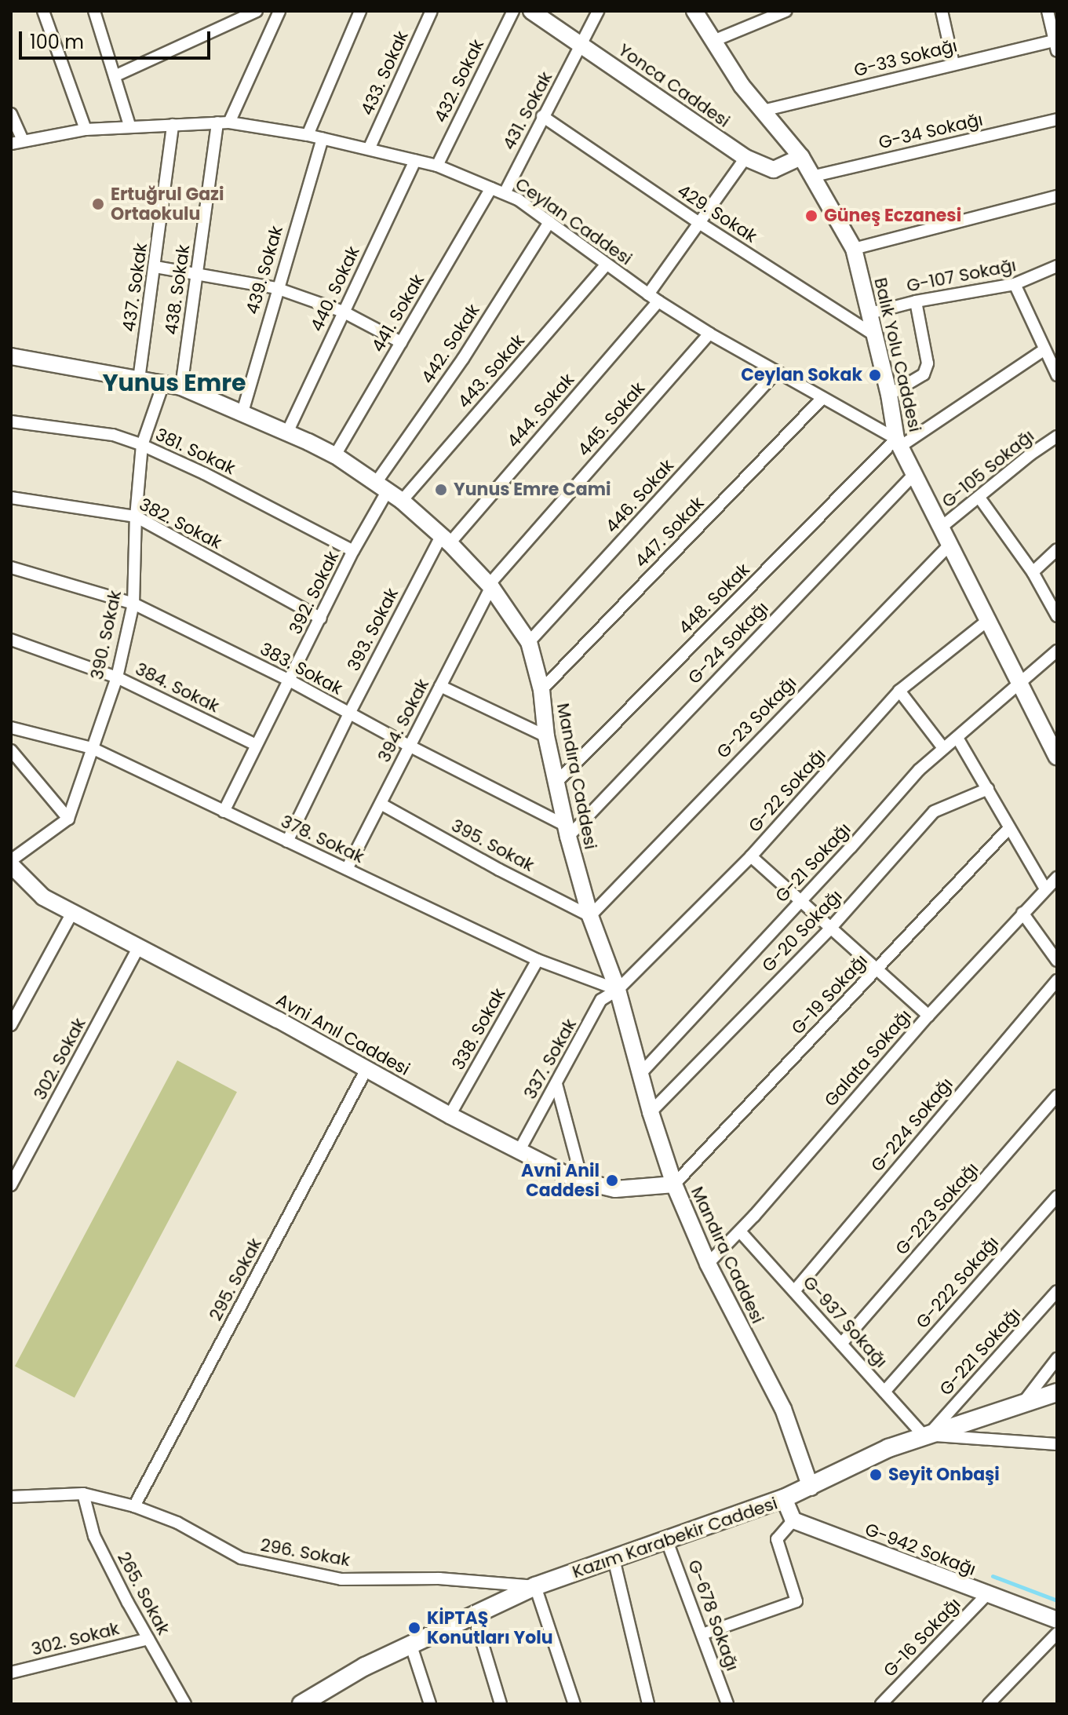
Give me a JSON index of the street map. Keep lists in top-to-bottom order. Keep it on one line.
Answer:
{"streets":{"main road":["Kazım Karabekir Caddesi"],"street":["G-33 Sokağı","433. Sokak","432. Sokak","Yonca Caddesi","431. Sokak","G-34 Sokağı","429. Sokak","Ceylan Caddesi","439. Sokak","G-107 Sokağı","437. Sokak","440. Sokak","438. Sokak","441. Sokak","442. Sokak","Balık Yolu Caddesi","443. Sokak","444. Sokak","445. Sokak","381. Sokak","G-105 Sokağı","446. Sokak","382. Sokak","447. Sokak","392. Sokak","448. Sokak","393. Sokak","390. Sokak","G-24 Sokağı","383. Sokak","384. Sokak","G-23 Sokağı","394. Sokak","Mandıra Caddesi","G-22 Sokağı","378. Sokak","395. Sokak","G-21 Sokağı","G-20 Sokağı","G-19 Sokağı","338. Sokak","Avni Anıl Caddesi","Galata Sokağı","302. Sokak","337. Sokak","G-224 Sokağı","G-223 Sokağı","295. Sokak","G-222 Sokağı","G-937 Sokağı","G-221 Sokağı","G-942 Sokağı","296. Sokak","265. Sokak","G-678 Sokağı","G-16 Sokağı"]},"crossings":[["G-33 Sokağı","Balık Yolu Caddesi"],["433. Sokak","Ceylan Caddesi"],["432. Sokak","Ceylan Caddesi"],["Yonca Caddesi","431. Sokak"],["Yonca Caddesi","Balık Yolu Caddesi"],["431. Sokak","429. Sokak"],["431. Sokak","Ceylan Caddesi"],["G-34 Sokağı","Balık Yolu Caddesi"],["429. Sokak","Balık Yolu Caddesi"],["Ceylan Caddesi","439. Sokak"],["Ceylan Caddesi","437. Sokak"],["Ceylan Caddesi","440. Sokak"],["Ceylan Caddesi","438. Sokak"],["Ceylan Caddesi","441. Sokak"],["Ceylan Caddesi","442. Sokak"],["Ceylan Caddesi","Balık Yolu Caddesi"],["Ceylan Caddesi","443. Sokak"],["Ceylan Caddesi","444. Sokak"],["Ceylan Caddesi","445. Sokak"],["Ceylan Caddesi","446. Sokak"],["Ceylan Caddesi","447. Sokak"],["Ceylan Caddesi","448. Sokak"],["439. Sokak","Mandıra Caddesi"],["G-107 Sokağı","Balık Yolu Caddesi"],["437. Sokak","Mandıra Caddesi"],["440. Sokak","Mandıra Caddesi"],["438. Sokak","Mandıra Caddesi"],["441. Sokak","Mandıra Caddesi"],["442. Sokak","392. Sokak"],["442. Sokak","Mandıra Caddesi"],["Balık Yolu Caddesi","G-105 Sokağı"],["Balık Yolu Caddesi","448. Sokak"],["Balık Yolu Caddesi","G-24 Sokağı"],["Balık Yolu Caddesi","G-23 Sokağı"],["Balık Yolu Caddesi","G-22 Sokağı"],["Balık Yolu Caddesi","G-21 Sokağı"],["443. Sokak","Mandıra Caddesi"],["444. Sokak","393. Sokak"],["444. Sokak","Mandıra Caddesi"],["445. Sokak","394. Sokak"],["445. Sokak","Mandıra Caddesi"],["381. Sokak","392. Sokak"],["381. Sokak","390. Sokak"],["446. Sokak","Mandıra Caddesi"],["382. Sokak","392. Sokak"],["382. Sokak","390. Sokak"],["447. Sokak","Mandıra Caddesi"],["392. Sokak","383. Sokak"],["392. Sokak","384. Sokak"],["392. Sokak","Mandıra Caddesi"],["392. Sokak","378. Sokak"],["448. Sokak","Mandıra Caddesi"],["393. Sokak","383. Sokak"],["393. Sokak","Mandıra Caddesi"],["393. Sokak","378. Sokak"],["390. Sokak","383. Sokak"],["390. Sokak","384. Sokak"],["390. Sokak","Mandıra Caddesi"],["390. Sokak","378. Sokak"],["G-24 Sokağı","383. Sokak"],["G-24 Sokağı","Mandıra Caddesi"],["383. Sokak","394. Sokak"],["383. Sokak","Mandıra Caddesi"],["G-23 Sokağı","Mandıra Caddesi"],["G-23 Sokağı","395. Sokak"],["394. Sokak","Mandıra Caddesi"],["394. Sokak","378. Sokak"],["394. Sokak","395. Sokak"],["Mandıra Caddesi","G-22 Sokağı"],["Mandıra Caddesi","378. Sokak"],["Mandıra Caddesi","395. Sokak"],["Mandıra Caddesi","G-21 Sokağı"],["Mandıra Caddesi","G-20 Sokağı"],["Mandıra Caddesi","G-19 Sokağı"],["Mandıra Caddesi","Avni Anıl Caddesi"],["Mandıra Caddesi","Galata Sokağı"],["Mandıra Caddesi","337. Sokak"],["Mandıra Caddesi","Kazım Karabekir Caddesi"],["G-22 Sokağı","378. Sokak"],["G-22 Sokağı","337. Sokak"],["378. Sokak","338. Sokak"],["378. Sokak","337. Sokak"],["G-19 Sokağı","Avni Anıl Caddesi"],["338. Sokak","Avni Anıl Caddesi"],["Avni Anıl Caddesi","302. Sokak"],["Avni Anıl Caddesi","337. Sokak"],["Avni Anıl Caddesi","295. Sokak"],["Galata Sokağı","G-937 Sokağı"],["302. Sokak","265. Sokak"],["G-224 Sokağı","G-937 Sokağı"],["G-223 Sokağı","G-937 Sokağı"],["295. Sokak","296. Sokak"],["G-222 Sokağı","G-937 Sokağı"],["G-937 Sokağı","G-221 Sokağı"],["G-937 Sokağı","Kazım Karabekir Caddesi"],["G-221 Sokağı","Kazım Karabekir Caddesi"],["Kazım Karabekir Caddesi","296. Sokak"],["Kazım Karabekir Caddesi","G-678 Sokağı"],["G-942 Sokağı","G-16 Sokağı"],["296. Sokak","265. Sokak"]],"districts":["Yunus Emre"],"places":["Ertuğrul Gazi Ortaokulu","Güneş Eczanesi","Ceylan Sokak","Yunus Emre Cami","Avni Anil Caddesi","Seyit Onbaşi","KİPTAŞ Konutları Yolu"],"scale_bar":"100 m"}
